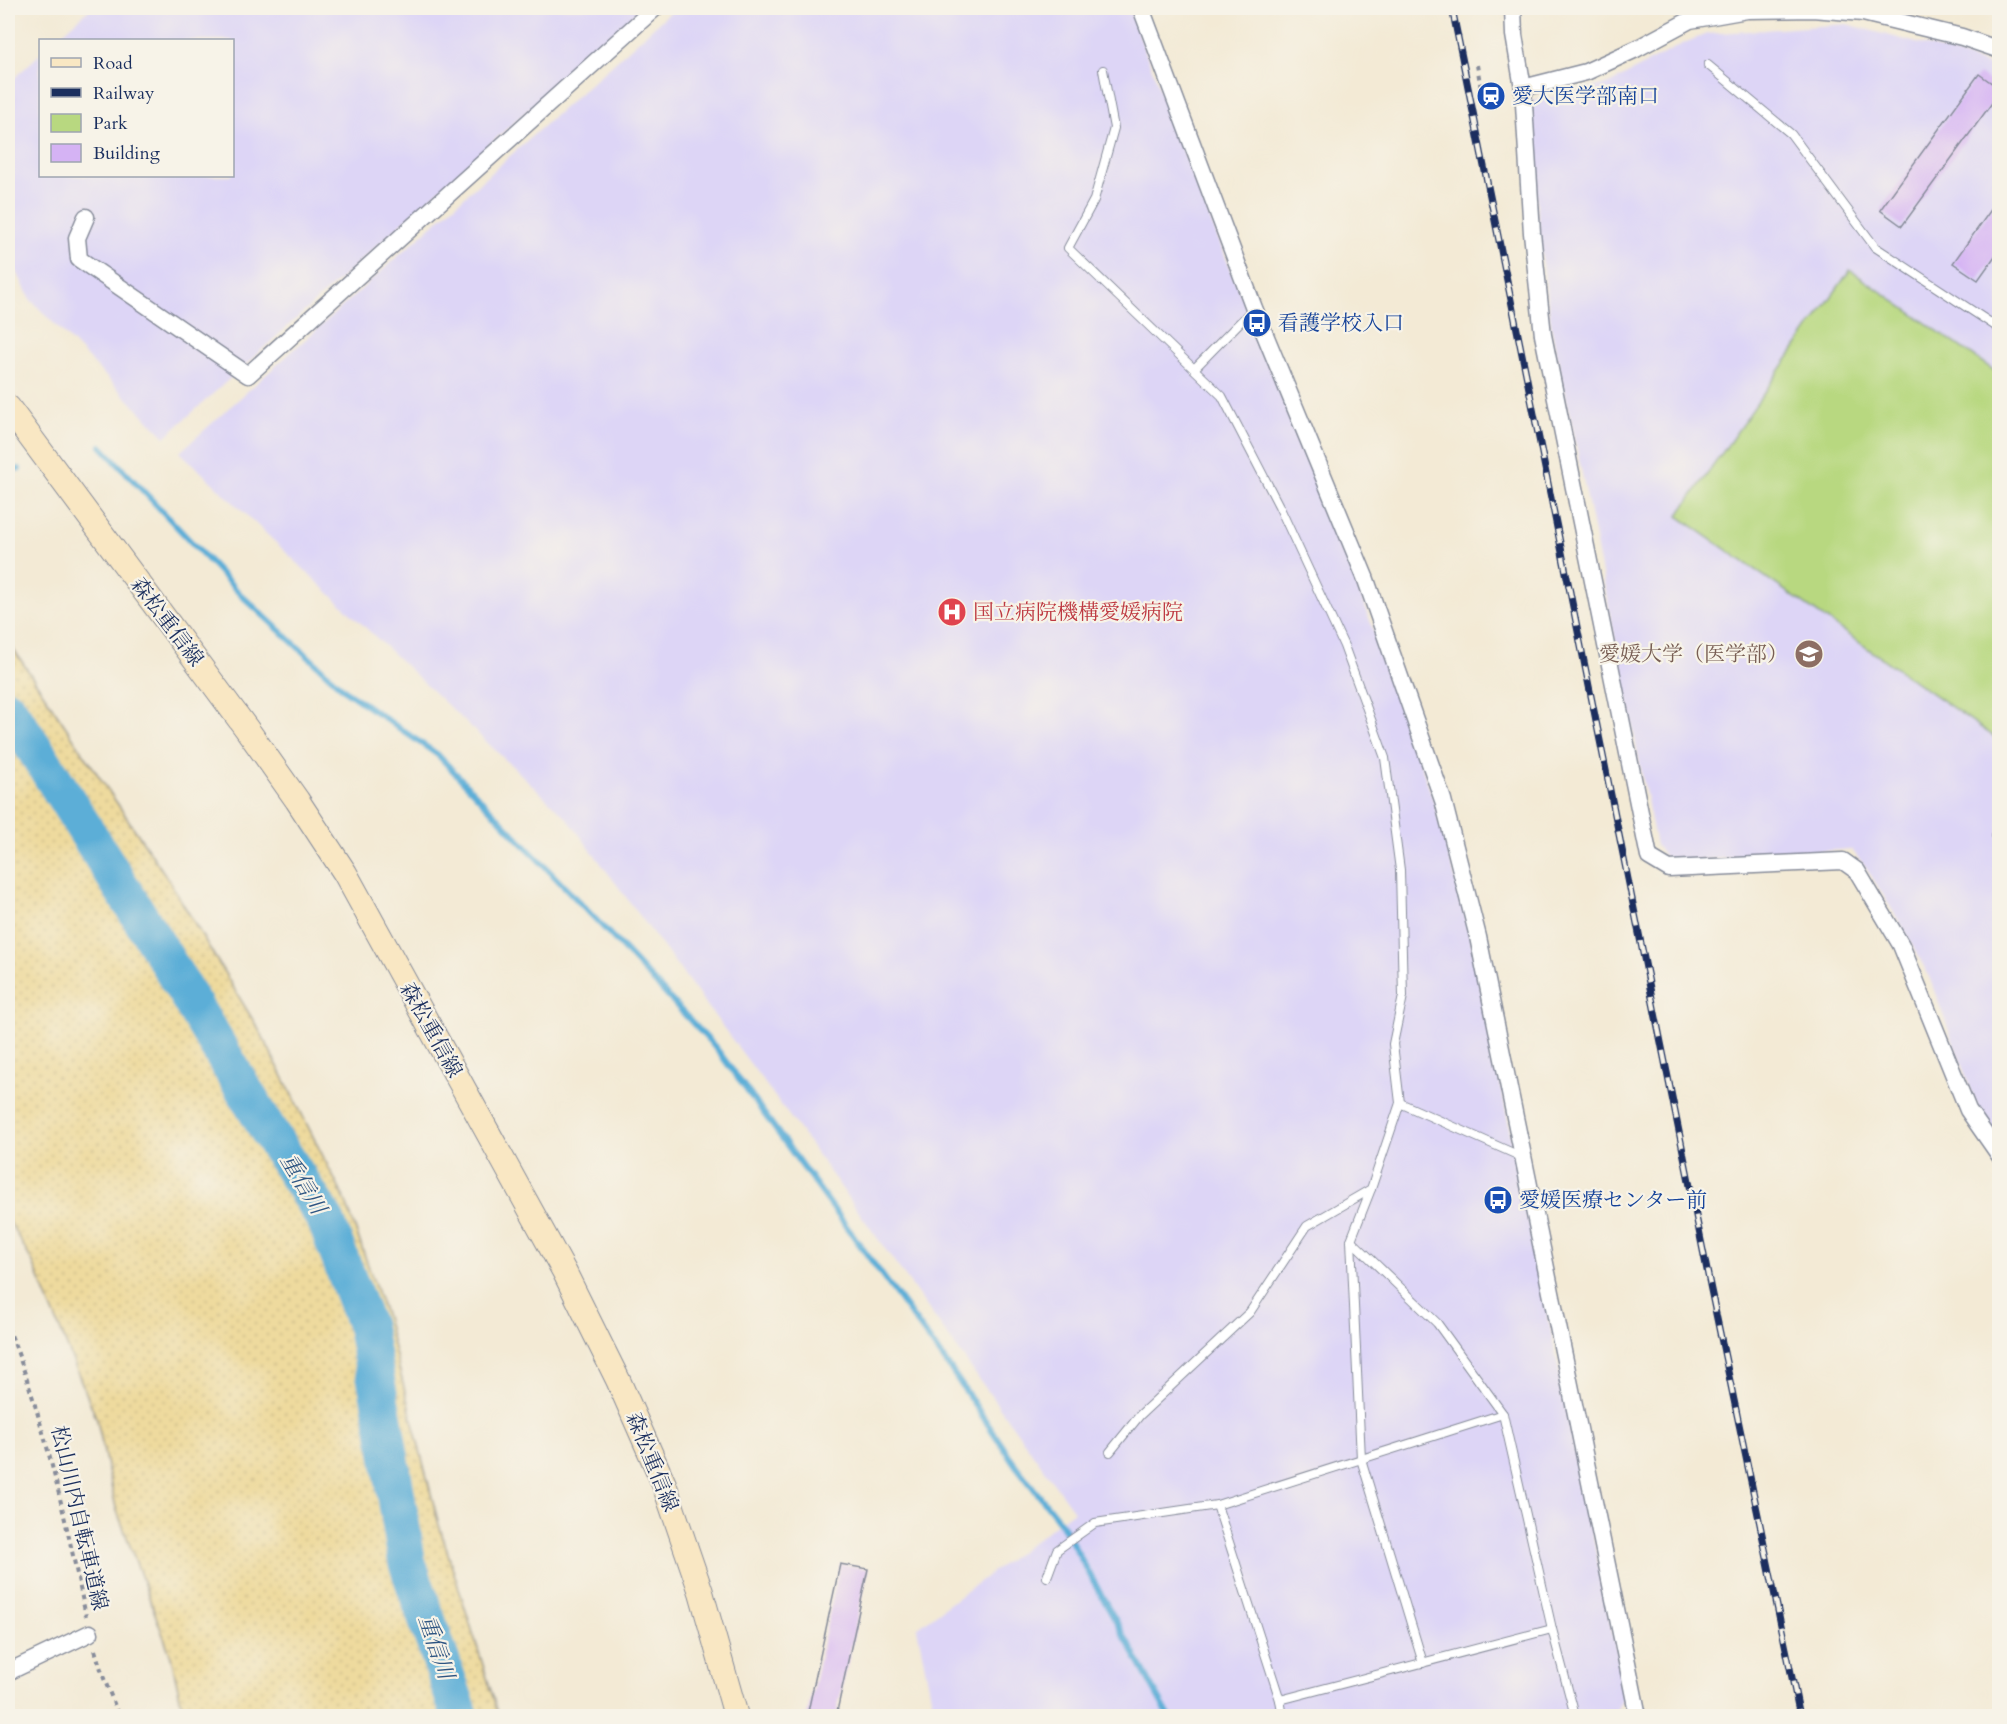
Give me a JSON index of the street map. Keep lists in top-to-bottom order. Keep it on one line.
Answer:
{"streets":{"main road":["森松重信線"],"path":["松山川内自転車道線"]},"water":["重信川"],"places":{"station":["愛大医学部南口"],"bus stop":["看護学校入口","愛媛医療センター前"],"hospital":["国立病院機構愛媛病院"],"school or university":["愛媛大学（医学部）"]},"legend":["Road","Railway","Park","Building"]}
